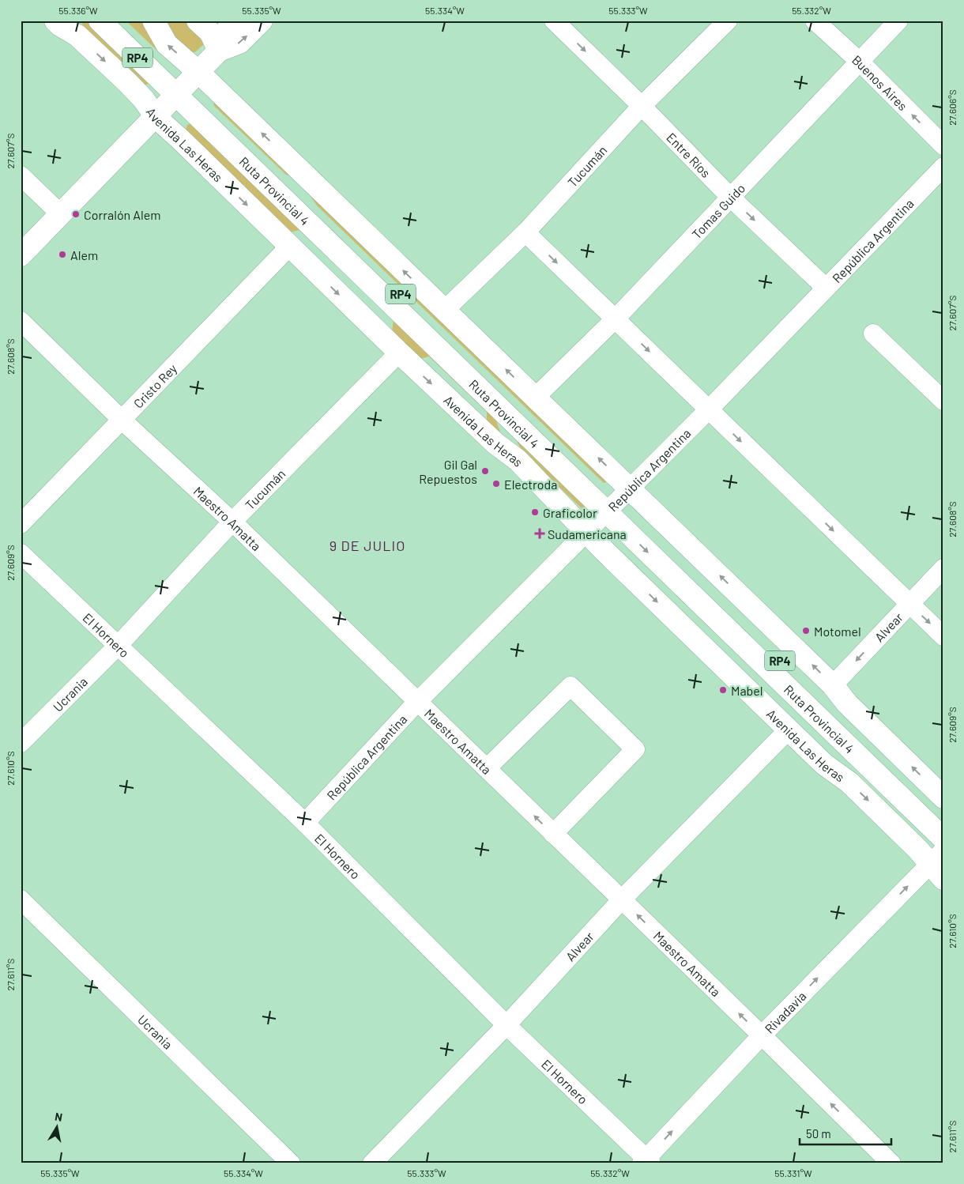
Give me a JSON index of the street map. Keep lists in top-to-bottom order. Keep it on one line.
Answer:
{"streets":{"main road":["RP4","Avenida Las Heras","Ruta Provincial 4"],"street":["Buenos Aires","Entre Ríos","Tucumán","Tomas Guido","República Argentina","Cristo Rey","Maestro Amatta","Alvear","El Hornero","Ucrania","Rivadavia"]},"crossings":[["Buenos Aires","Tomas Guido"],["Avenida Las Heras","Tucumán"],["Avenida Las Heras","República Argentina"],["Avenida Las Heras","Cristo Rey"],["Avenida Las Heras","Alvear"],["Avenida Las Heras","Rivadavia"],["Entre Ríos","Tucumán"],["Entre Ríos","Tomas Guido"],["Entre Ríos","República Argentina"],["Tucumán","Maestro Amatta"],["Tucumán","El Hornero"],["Tucumán","Ucrania"],["Ruta Provincial 4","República Argentina"],["República Argentina","Maestro Amatta"],["República Argentina","El Hornero"],["Cristo Rey","Maestro Amatta"],["Maestro Amatta","Alvear"],["Maestro Amatta","Rivadavia"],["Alvear","El Hornero"],["El Hornero","Ucrania"],["El Hornero","Rivadavia"]],"one_way":["Buenos Aires","Maestro Amatta","Rivadavia"],"districts":["9 DE JULIO"],"places":{"other":["Corralón Alem","Alem","Gil Gal Repuestos","Electroda","Graficolor","Motomel","Mabel"],"health":["Sudamericana"]},"scale_bar":"50 m","north":"top","coordinates":["55.336°W","55.335°W","55.334°W","55.333°W","55.332°W","27.606°S","27.607°S","27.608°S","27.609°S","27.610°S","27.611°S","55.331°W"]}
